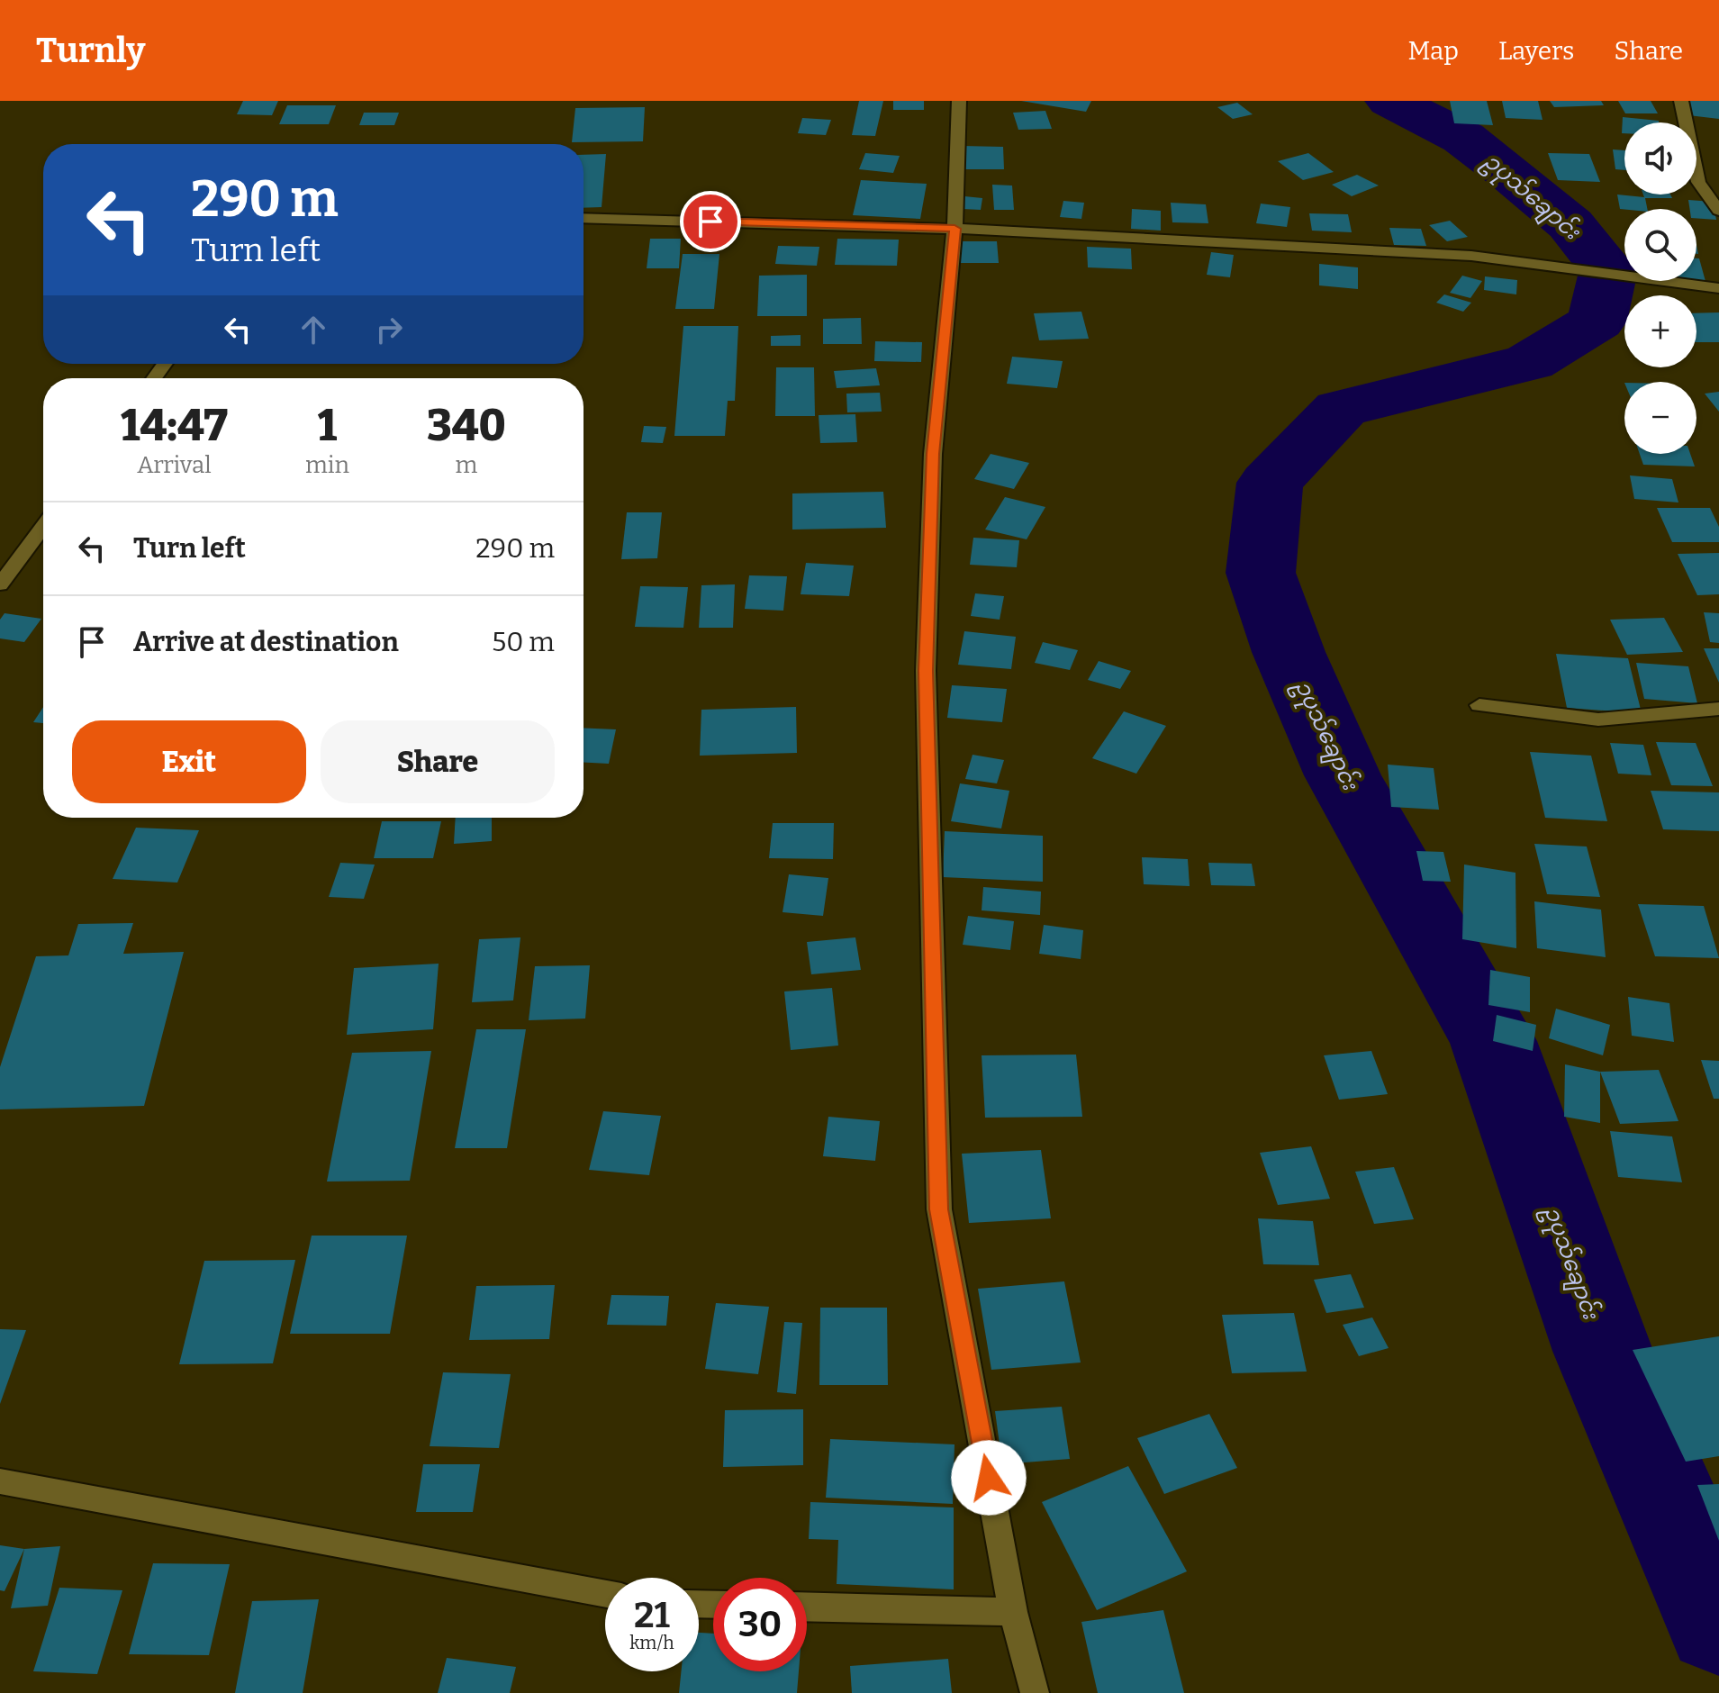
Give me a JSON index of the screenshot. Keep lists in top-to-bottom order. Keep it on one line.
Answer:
{"water":["ဥပုသ်ချောင်း"],"page":{"header":"Turnly","nav":["Map","Layers","Share"],"map_buttons":["+","−"],"turn":["290 m","Turn left"],"eta":["14:47","Arrival","1","min","340","m"],"list":[{"name":"Turn left","value":"290 m"},{"name":"Arrive at destination","value":"50 m"}],"buttons":["Exit","Share"],"speed":"21 km/h","limit":"30"}}
